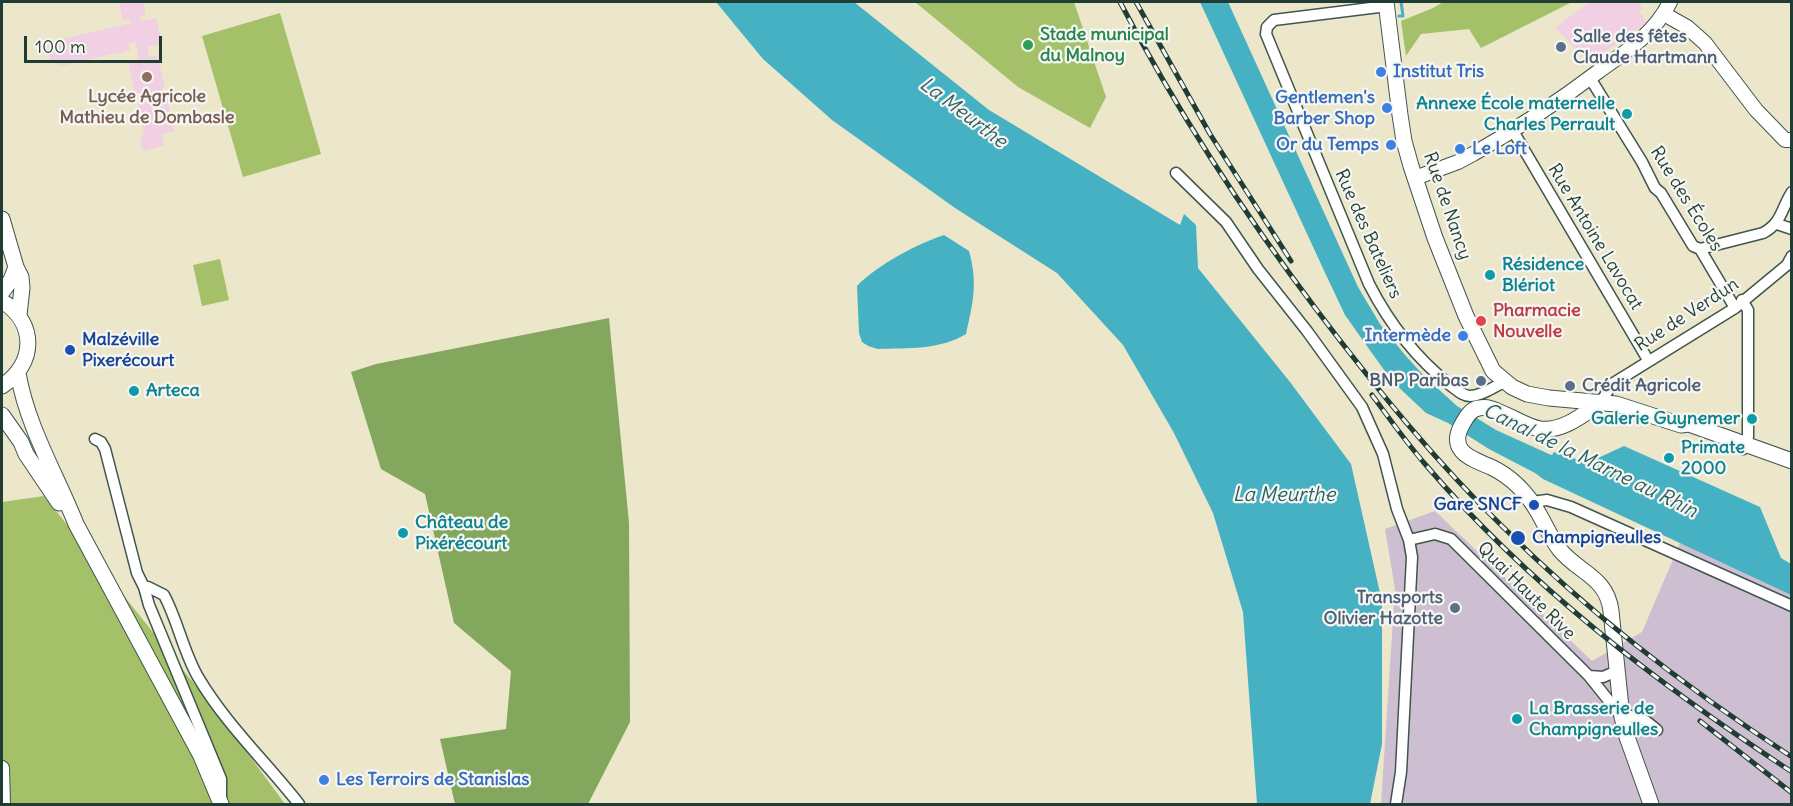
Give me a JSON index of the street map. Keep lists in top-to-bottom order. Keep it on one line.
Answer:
{"streets":{"main road":["Rue de Nancy"],"street":["Rue des Écoles","Rue des Bateliers","Rue Antoine Lavocat","Rue de Verdun","Quai Haute Rive"]},"crossings":[["Rue des Écoles","Rue de Nancy"],["Rue des Écoles","Rue de Verdun"],["Rue de Nancy","Rue des Bateliers"],["Rue de Nancy","Rue de Verdun"],["Rue Antoine Lavocat","Rue de Verdun"]],"water":["La Meurthe","Canal de la Marne au Rhin"],"places":["Stade municipal du Malnoy","Salle des fêtes Claude Hartmann","Institut Tris","Lycée Agricole Mathieu de Dombasle","Gentlemen's Barber Shop","Annexe École maternelle Charles Perrault","Or du Temps","Le Loft","Résidence Blériot","Pharmacie Nouvelle","Intermède","Malzéville Pixerécourt","BNP Paribas","Crédit Agricole","Arteca","Galerie Guynemer","Primate 2000","Gare SNCF","Château de Pixérécourt","Champigneulles","Transports Olivier Hazotte","La Brasserie de Champigneulles","Les Terroirs de Stanislas"],"scale_bar":"100 m"}
